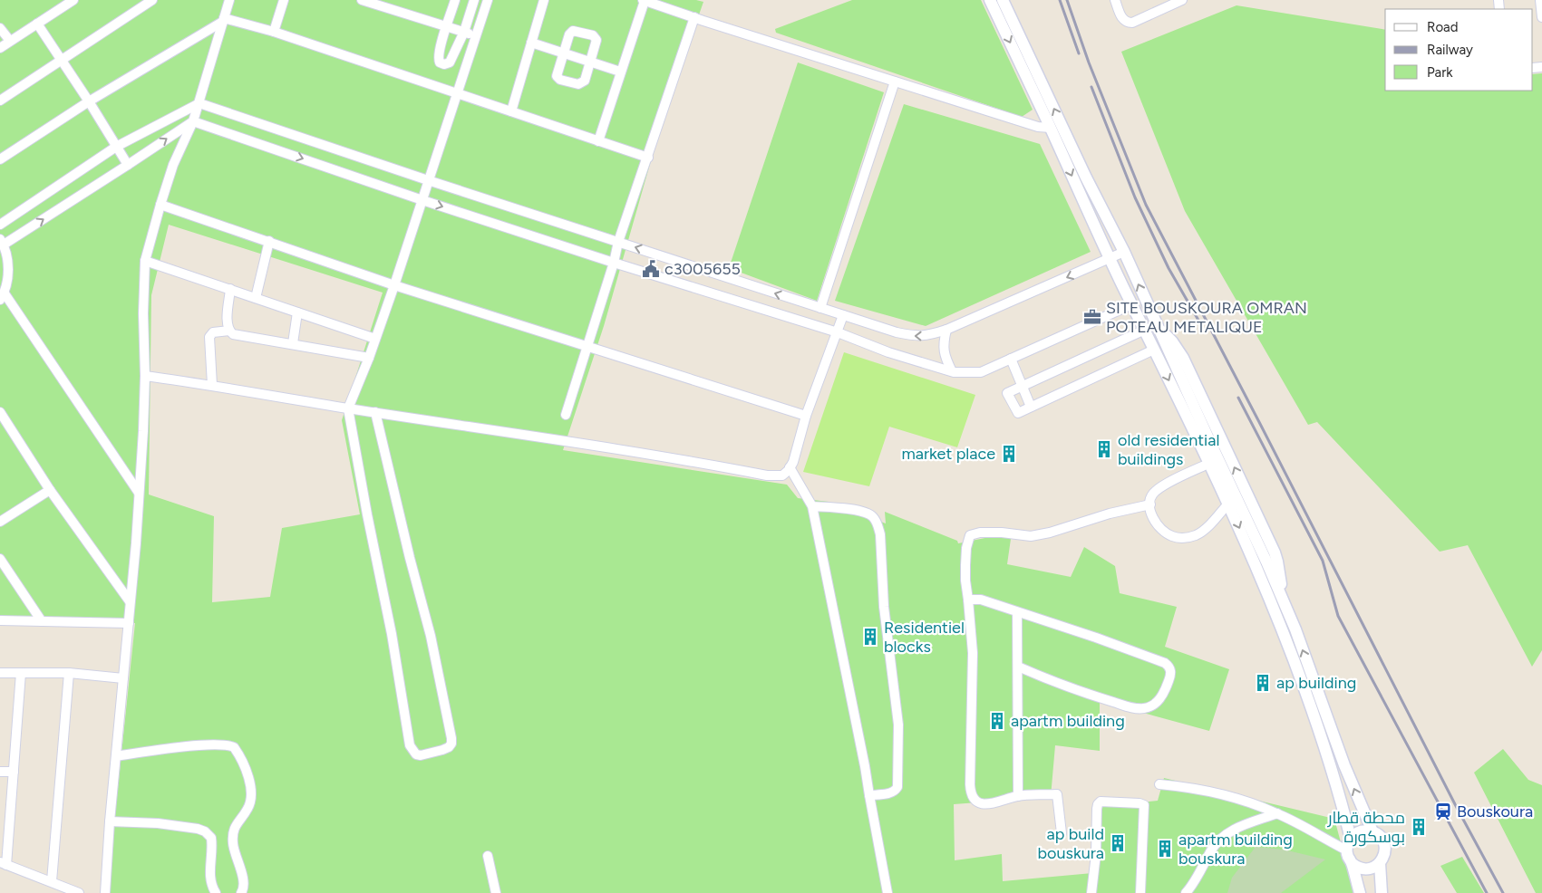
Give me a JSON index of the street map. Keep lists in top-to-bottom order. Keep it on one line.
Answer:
{"places":{"public building":["c3005655"],"office":["SITE BOUSKOURA OMRAN POTEAU METALIQUE"],"building":["old residential buildings","market place","Residentiel blocks","ap building","apartm building","محطة قطار بوسكورة","ap build bouskura","apartm building bouskura"],"station":["Bouskoura"]},"legend":["Road","Railway","Park"]}
